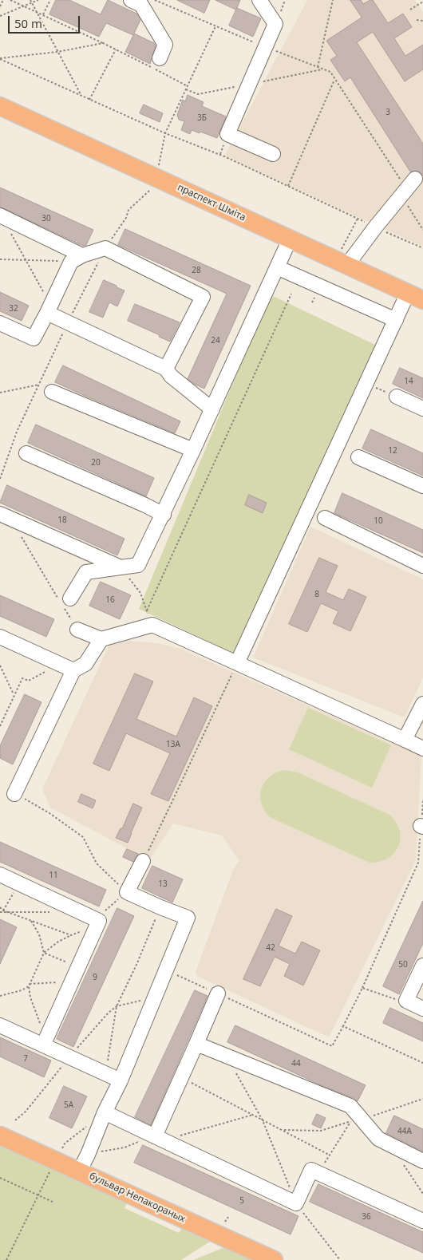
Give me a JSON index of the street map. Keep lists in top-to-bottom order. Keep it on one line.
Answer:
{"streets":{"main road":["праспект Шміта","бульвар Непакораных"]},"house_numbers":["3","3Б","30","28","32","24","14","12","20","18","10","8","16","13А","11","13","42","50","9","7","44","5А","44А","5","36"],"scale_bar":"50 m"}
